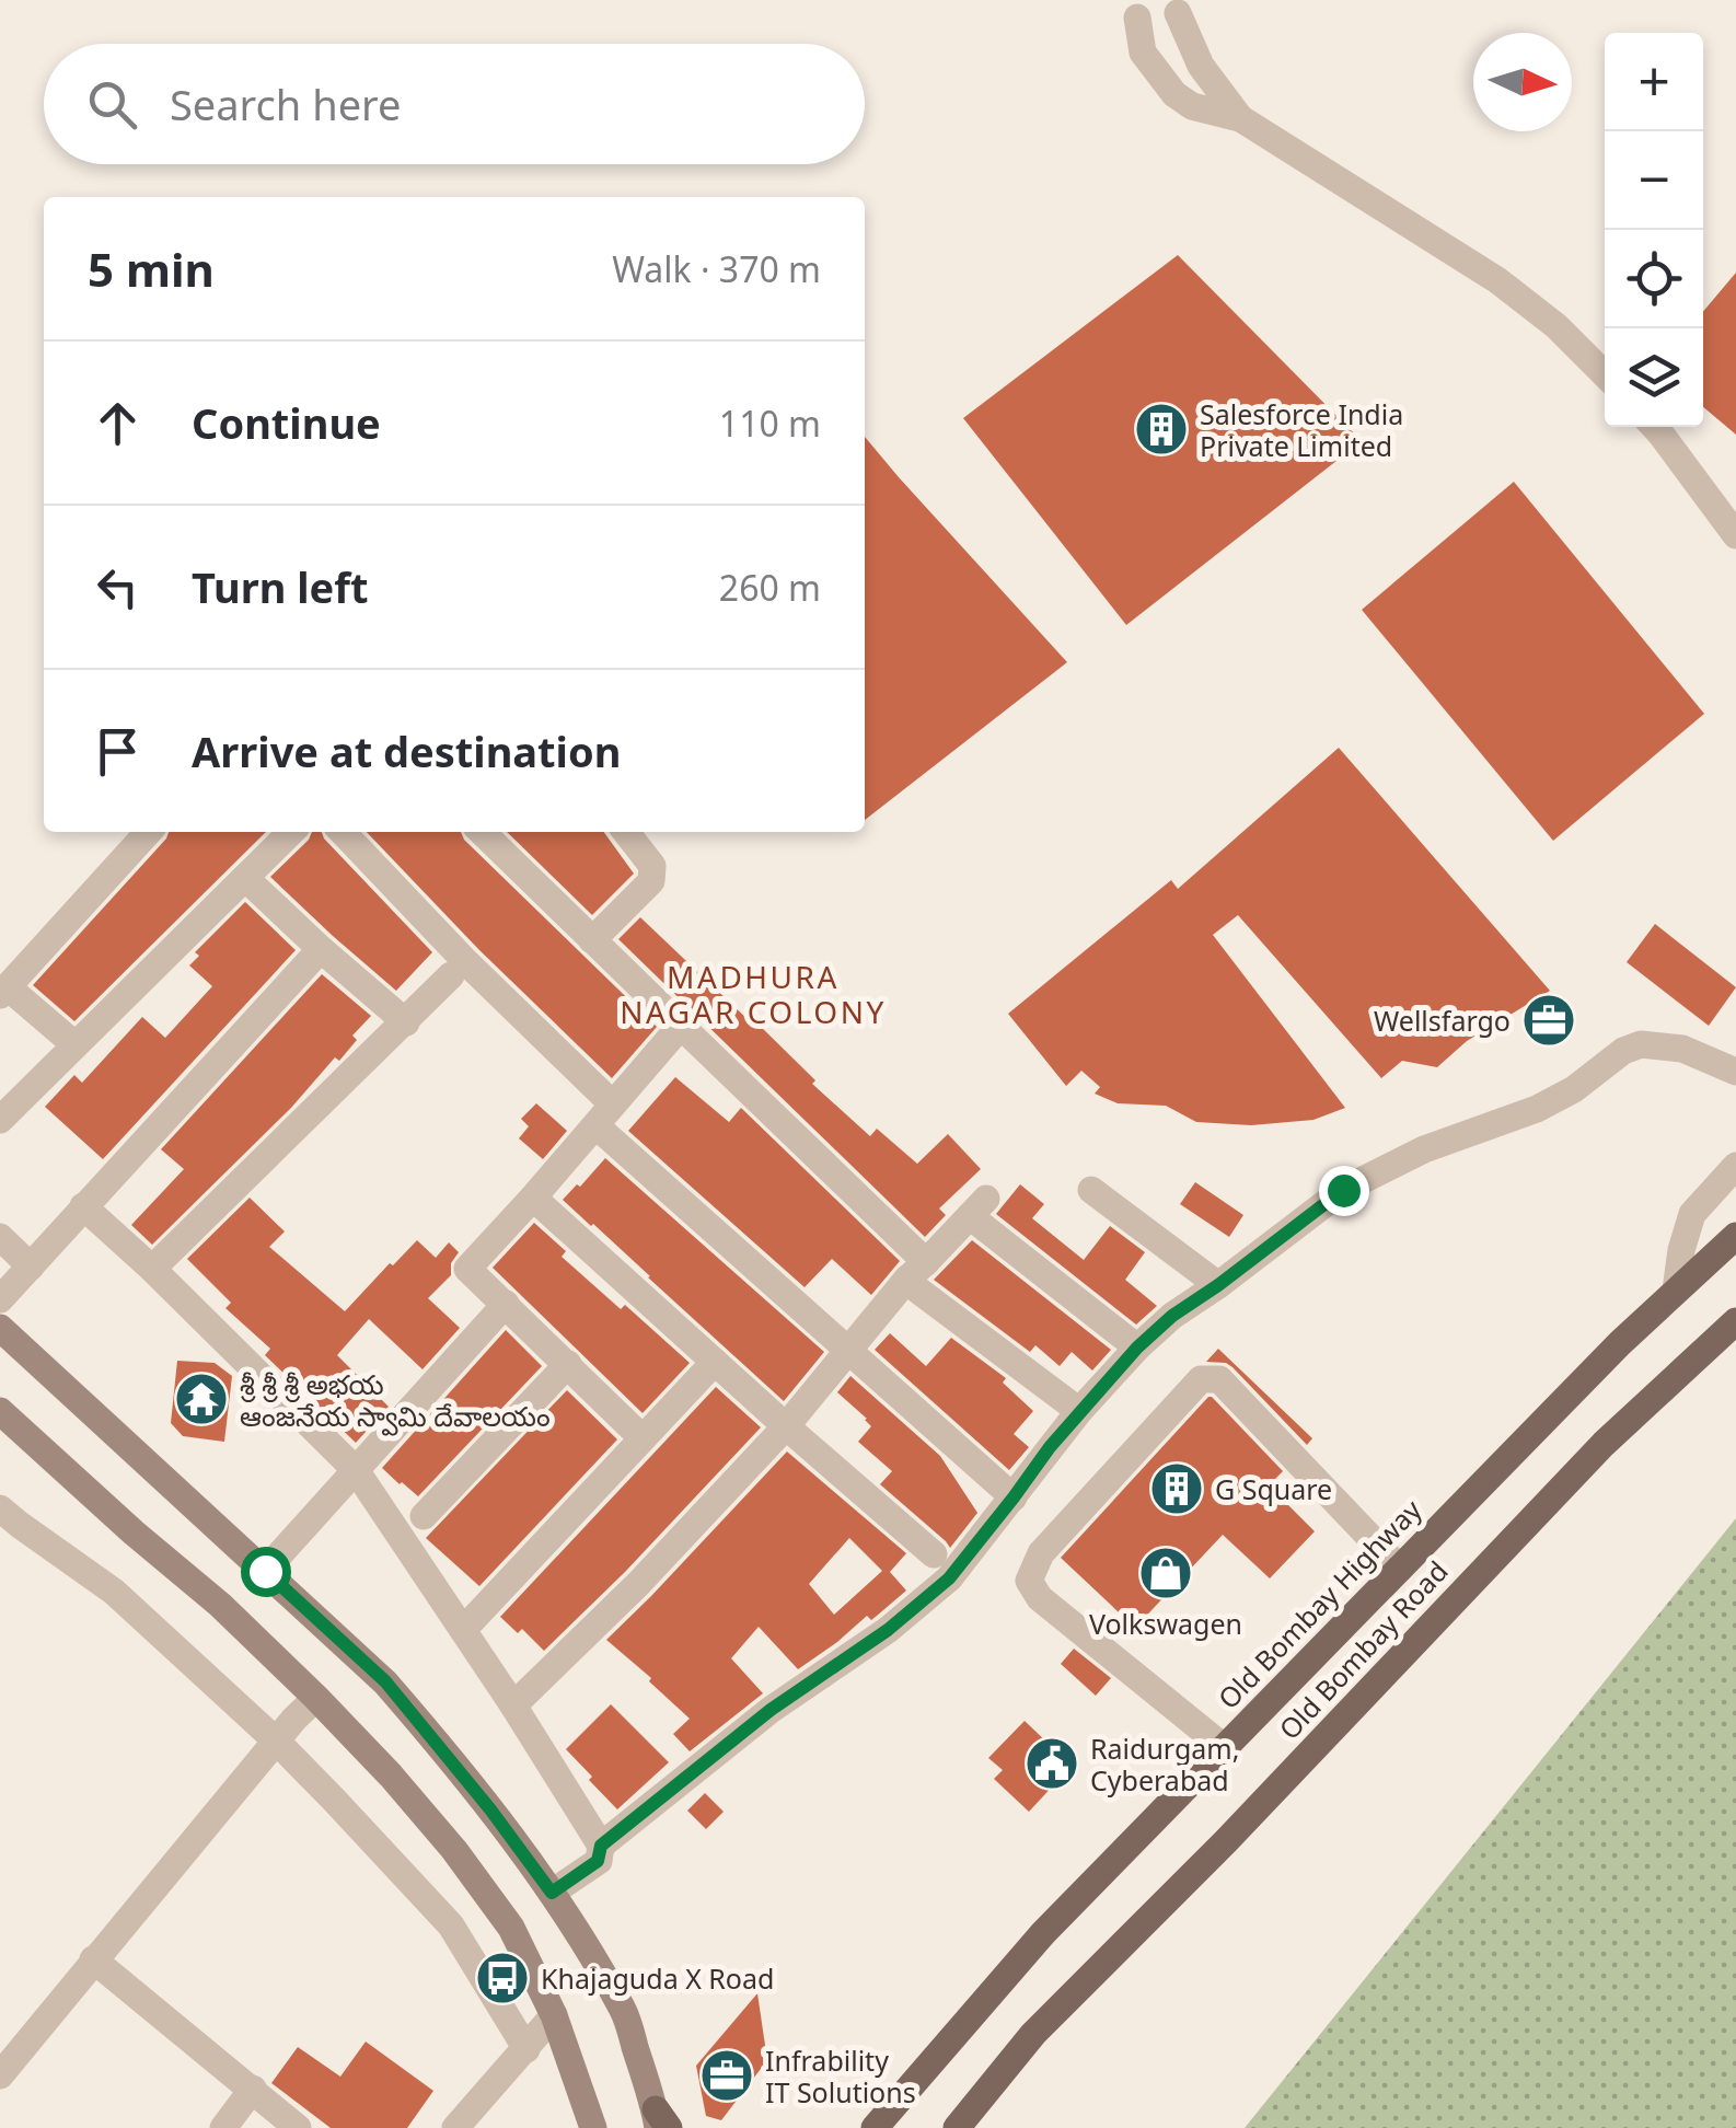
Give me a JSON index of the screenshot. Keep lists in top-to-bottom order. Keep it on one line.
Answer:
{"streets":{"main road":["Old Bombay Highway","Old Bombay Road"]},"districts":["MADHURA NAGAR COLONY"],"places":{"building":["Salesforce India Private Limited","G Square"],"office":["Wellsfargo","Infrability IT Solutions"],"temple":["శ్రీ శ్రీ శ్రీ అభయ ఆంజనేయ స్వామి దేవాలయం"],"shop":["Volkswagen"],"public building":["Raidurgam, Cyberabad"],"bus stop":["Khajaguda X Road"]},"north":"right","page":{"map_buttons":["+","−"],"search":"Search here","heading":["5 min","Walk · 370 m"],"list":[["Continue","110 m"],["Turn left","260 m"],"Arrive at destination"]}}
